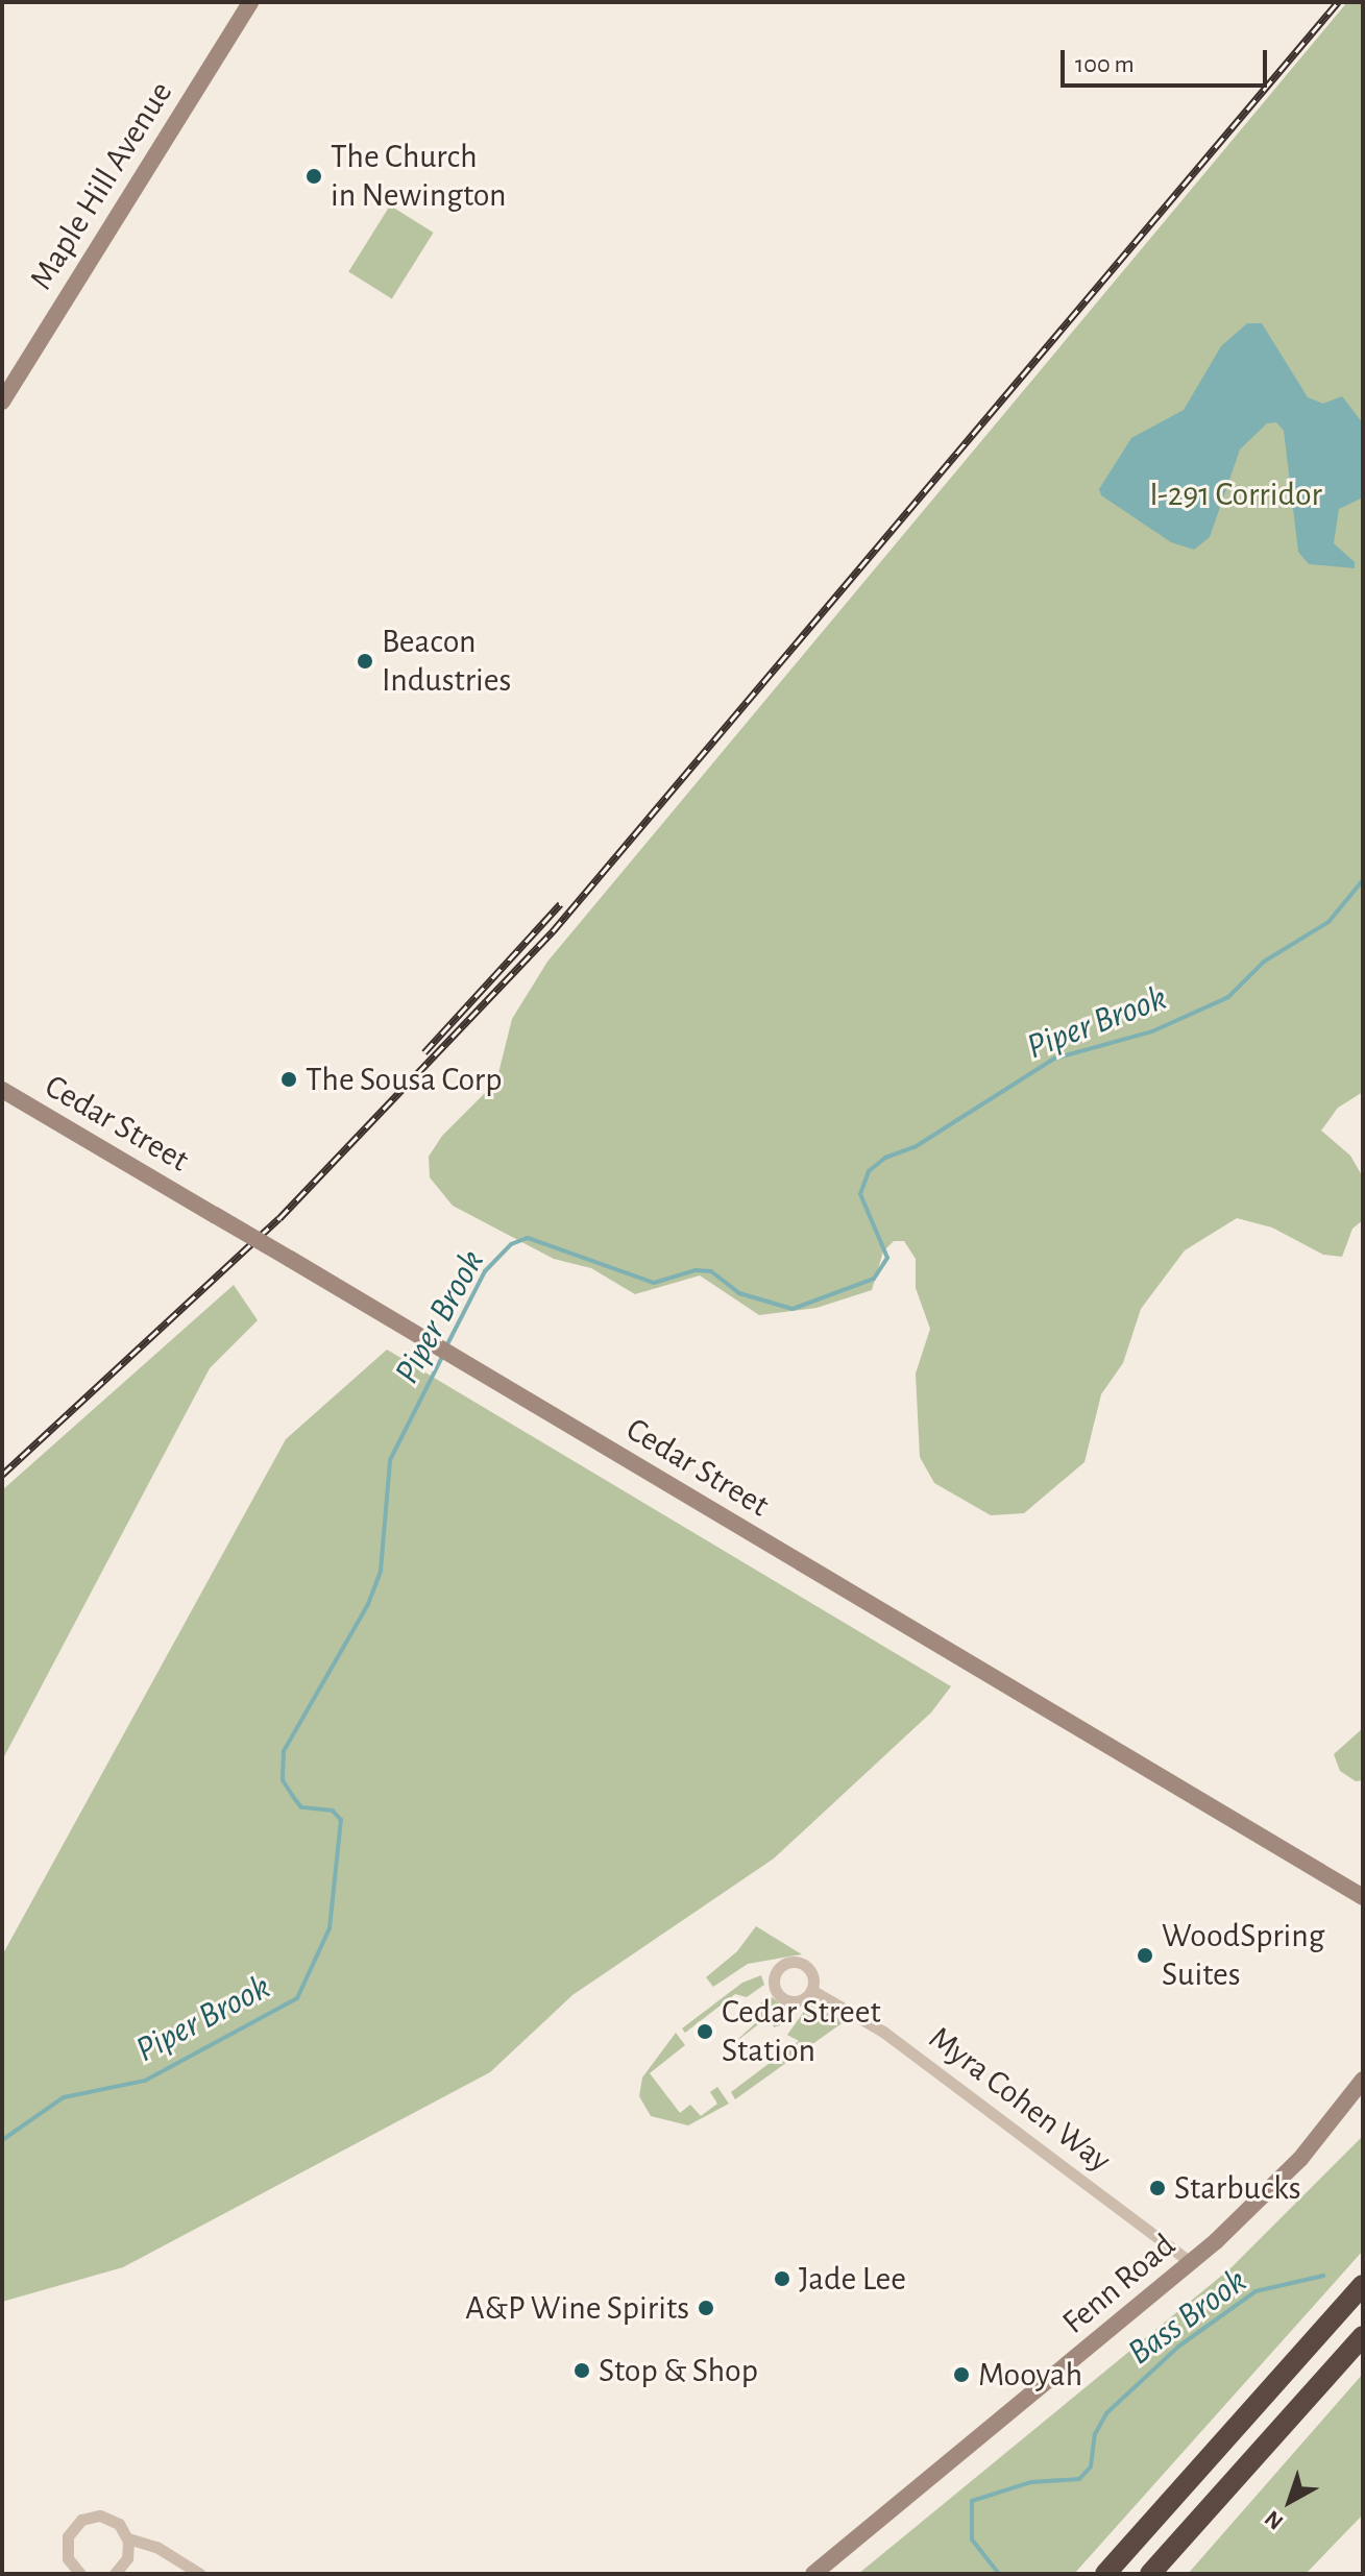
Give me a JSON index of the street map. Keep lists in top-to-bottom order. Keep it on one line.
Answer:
{"streets":{"main road":["Maple Hill Avenue","Cedar Street","Fenn Road"],"street":["Myra Cohen Way"]},"crossings":[["Myra Cohen Way","Fenn Road"]],"water":["Piper Brook","Bass Brook"],"parks":["I-291 Corridor"],"places":["The Church in Newington","Beacon Industries","The Sousa Corp","WoodSpring Suites","Cedar Street Station","Starbucks","Jade Lee","A&P Wine Spirits","Stop & Shop","Mooyah"],"scale_bar":"100 m","north":"bottom left"}
